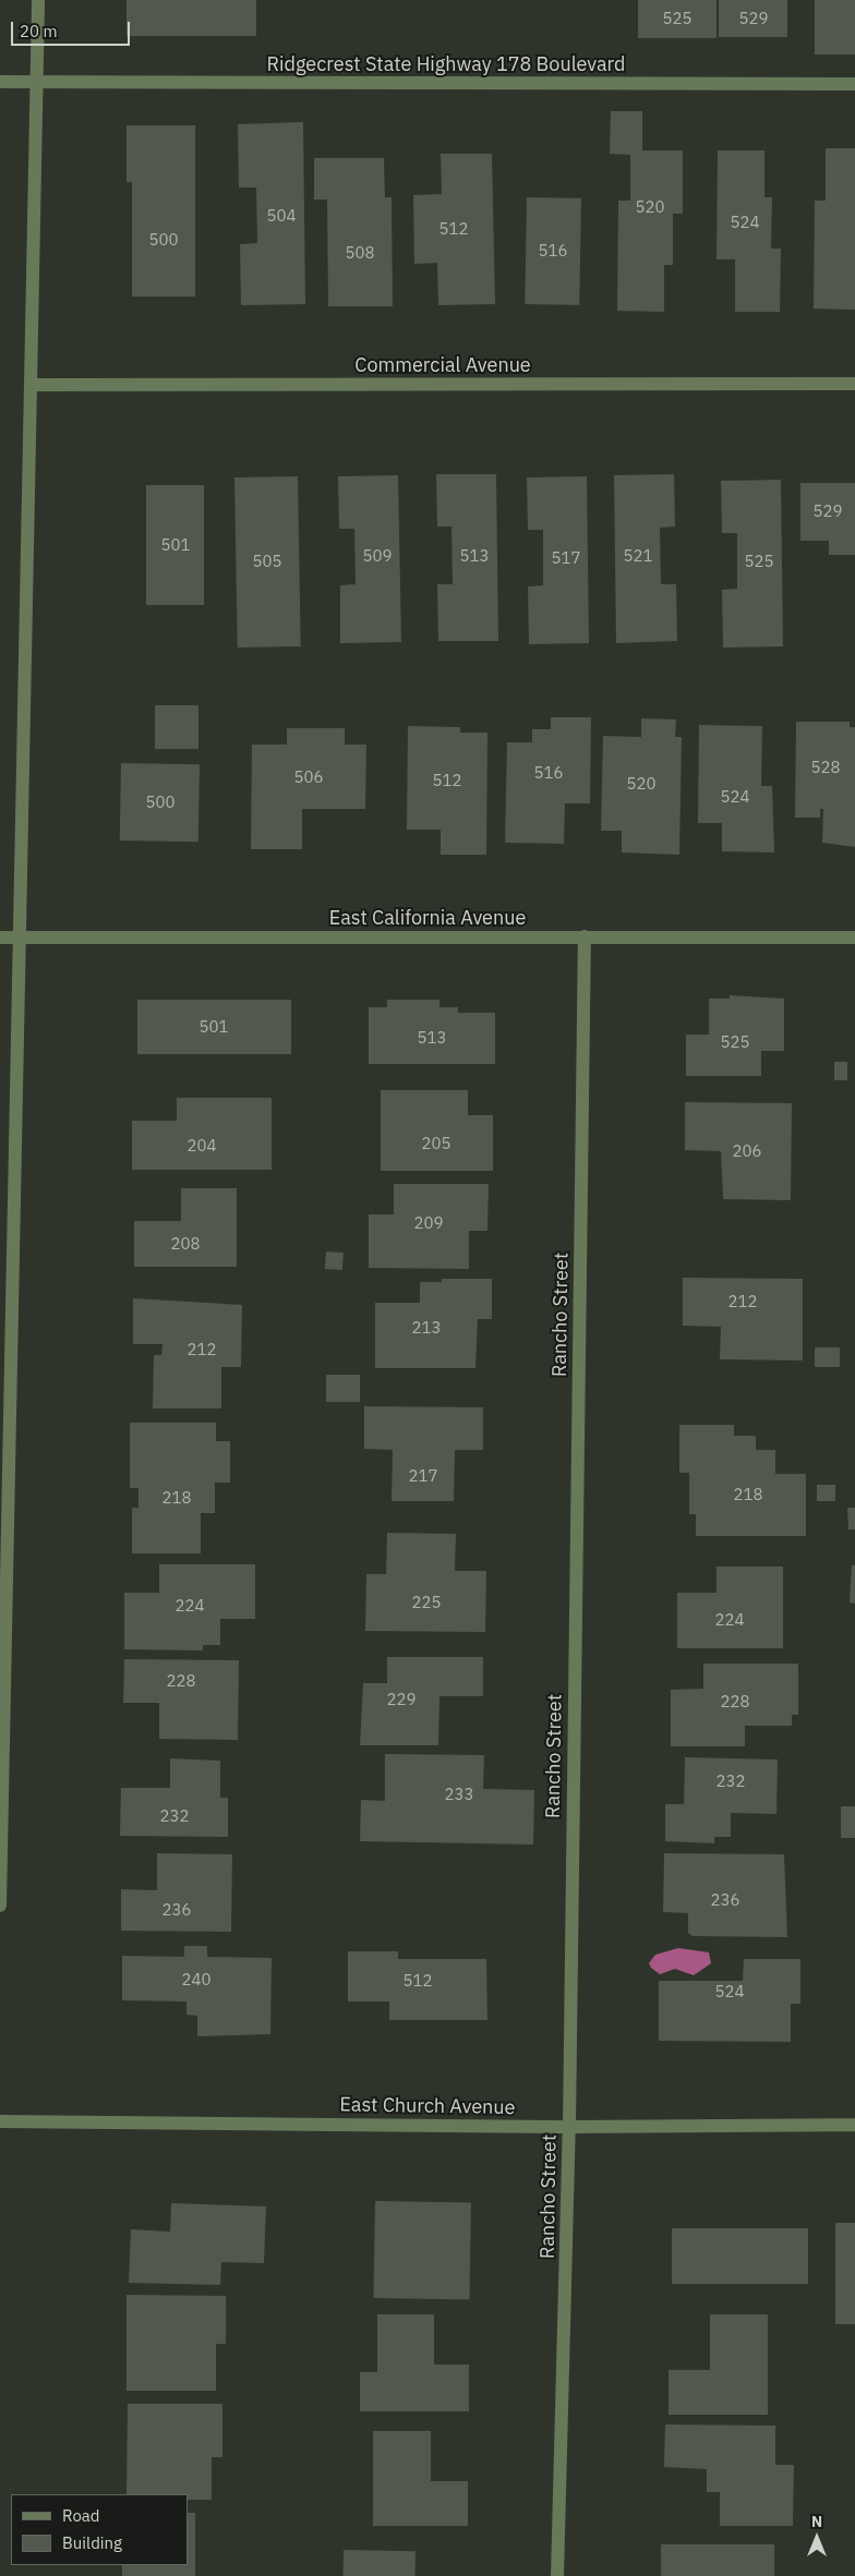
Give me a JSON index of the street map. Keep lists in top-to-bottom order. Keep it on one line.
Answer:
{"streets":{"street":["Ridgecrest State Highway 178 Boulevard","Commercial Avenue","East California Avenue","Rancho Street","East Church Avenue"]},"crossings":[["East California Avenue","Rancho Street"],["Rancho Street","East Church Avenue"]],"house_numbers":["525","529","520","504","524","512","500","516","508","529","501","509","513","521","517","505","525","528","516","506","512","520","524","500","501","513","525","205","204","206","209","208","212","213","212","217","218","218","225","224","224","228","229","228","232","233","232","236","236","240","512","524"],"legend":["Road","Building"],"scale_bar":"20 m","north":"top"}
